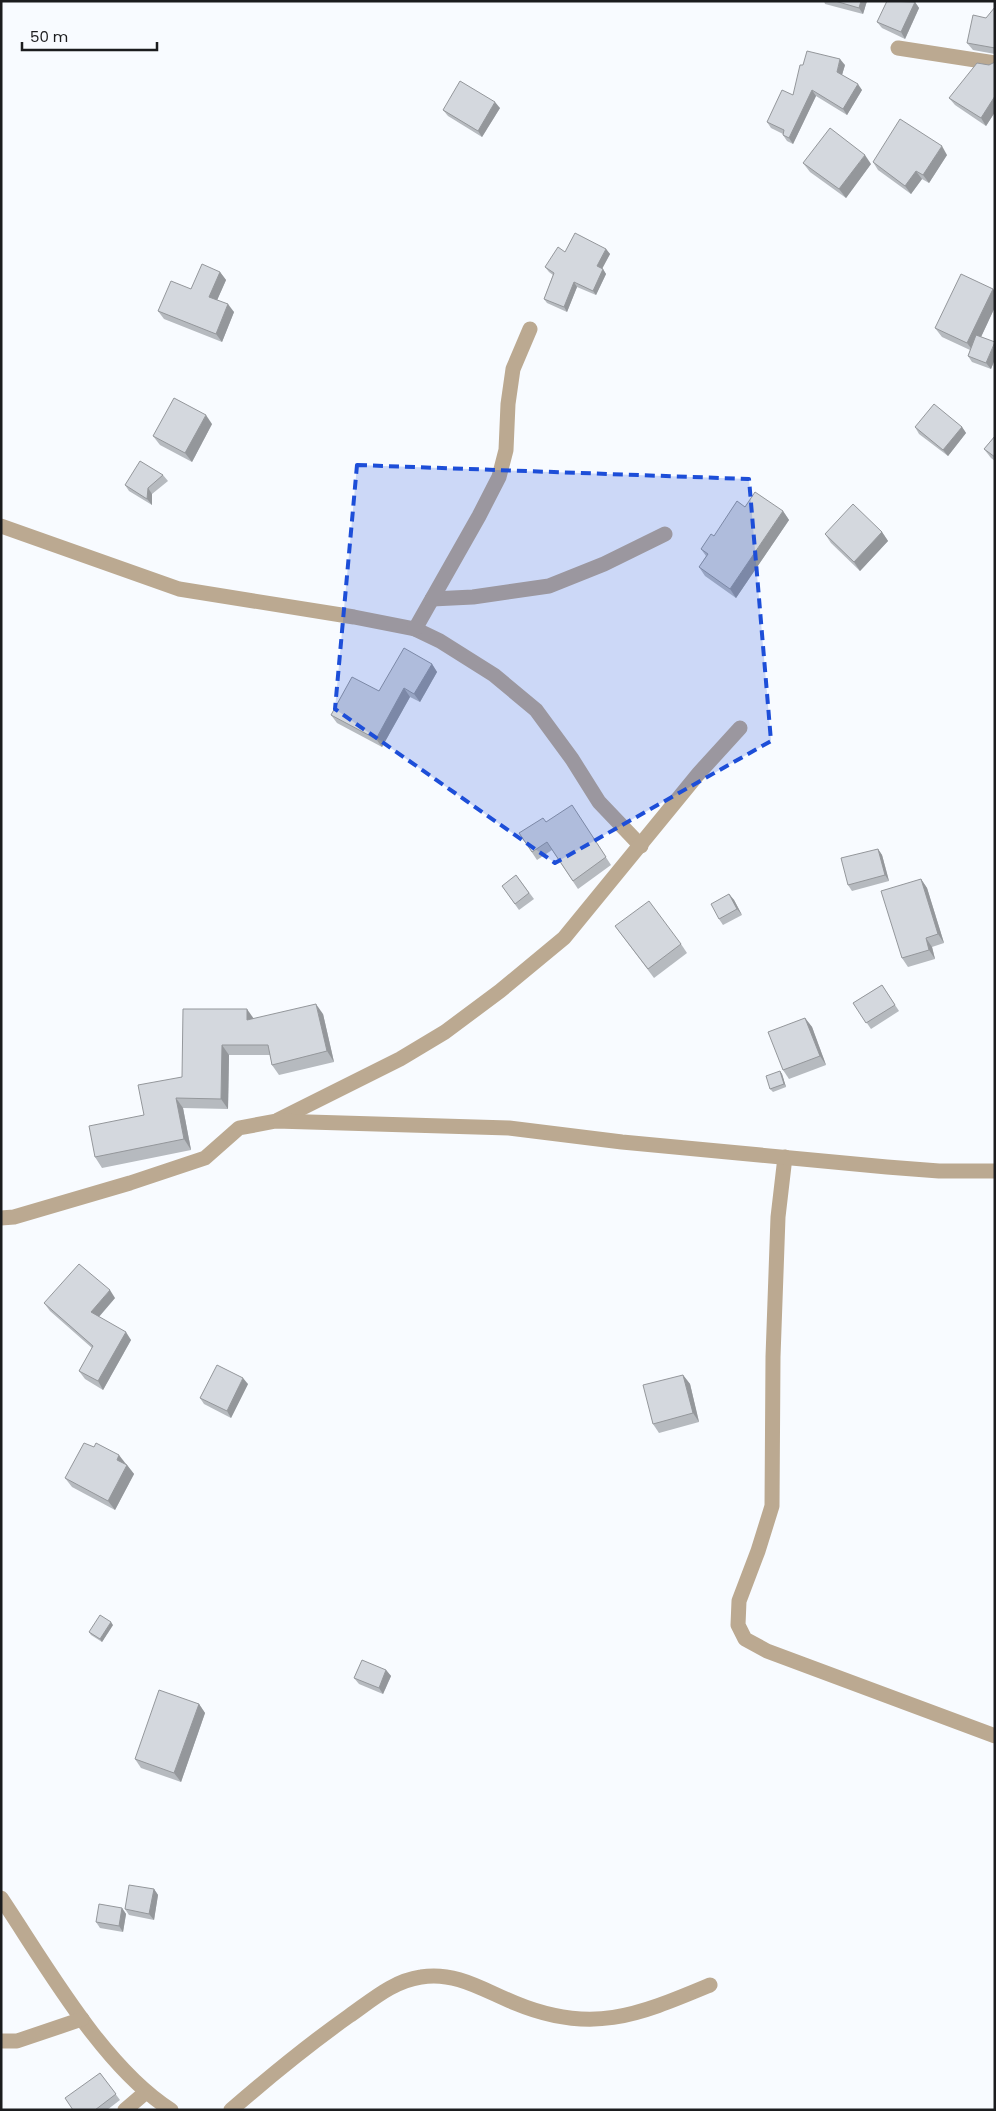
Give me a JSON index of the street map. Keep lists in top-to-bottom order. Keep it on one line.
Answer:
{"scale_bar":"50 m"}
